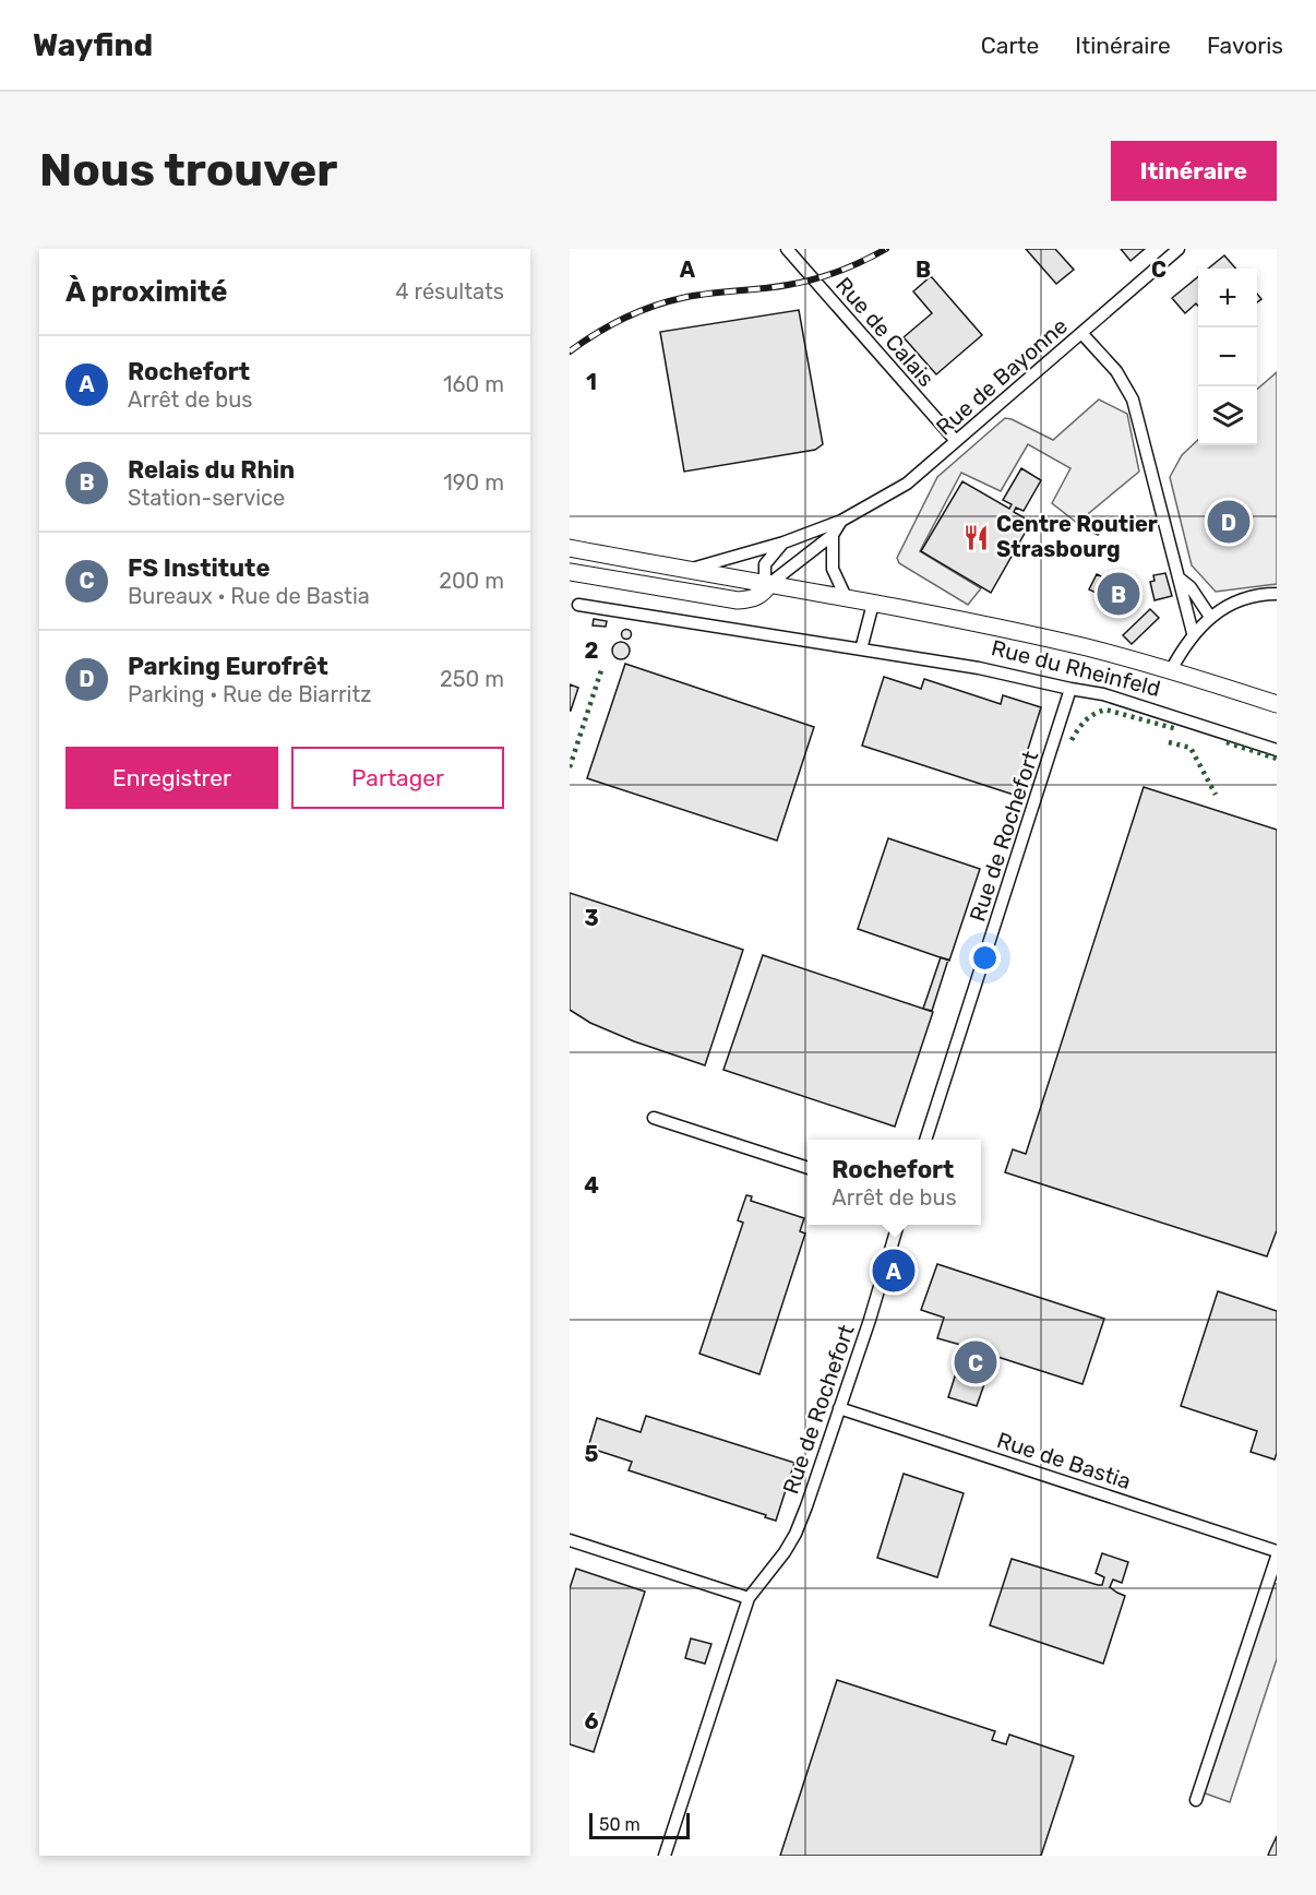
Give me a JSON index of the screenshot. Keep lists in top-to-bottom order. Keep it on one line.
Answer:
{"streets":{"street":["Rue de Calais","Rue de Bayonne","Rue du Rheinfeld","Rue de Rochefort","Rue de Bastia"]},"crossings":[["Rue de Calais","Rue de Bayonne"],["Rue de Bayonne","Rue du Rheinfeld"],["Rue du Rheinfeld","Rue de Rochefort"],["Rue de Rochefort","Rue de Bastia"]],"places":{"restaurant":["Centre Routier Strasbourg"]},"scale_bar":"50 m","page":{"header":"Wayfind","nav":["Carte","Itinéraire","Favoris"],"buttons":["Itinéraire",["Enregistrer","Partager"]],"title":"Nous trouver","heading":["À proximité","4 résultats"],"map_buttons":["+","−"],"list":[{"mark":"A","name":"Rochefort","note":"Arrêt de bus","value":"160 m"},{"mark":"B","name":"Relais du Rhin","note":"Station-service","value":"190 m"},{"mark":"C","name":"FS Institute","note":"Bureaux · Rue de Bastia","value":"200 m"},{"mark":"D","name":"Parking Eurofrêt","note":"Parking · Rue de Biarritz","value":"250 m"}],"pins":["D","B","A","C"],"popup":["Rochefort","Arrêt de bus"],"scale":"50 m"},"grid":{"columns":["A","B","C"],"rows":["1","2","3","4","5","6"]}}
